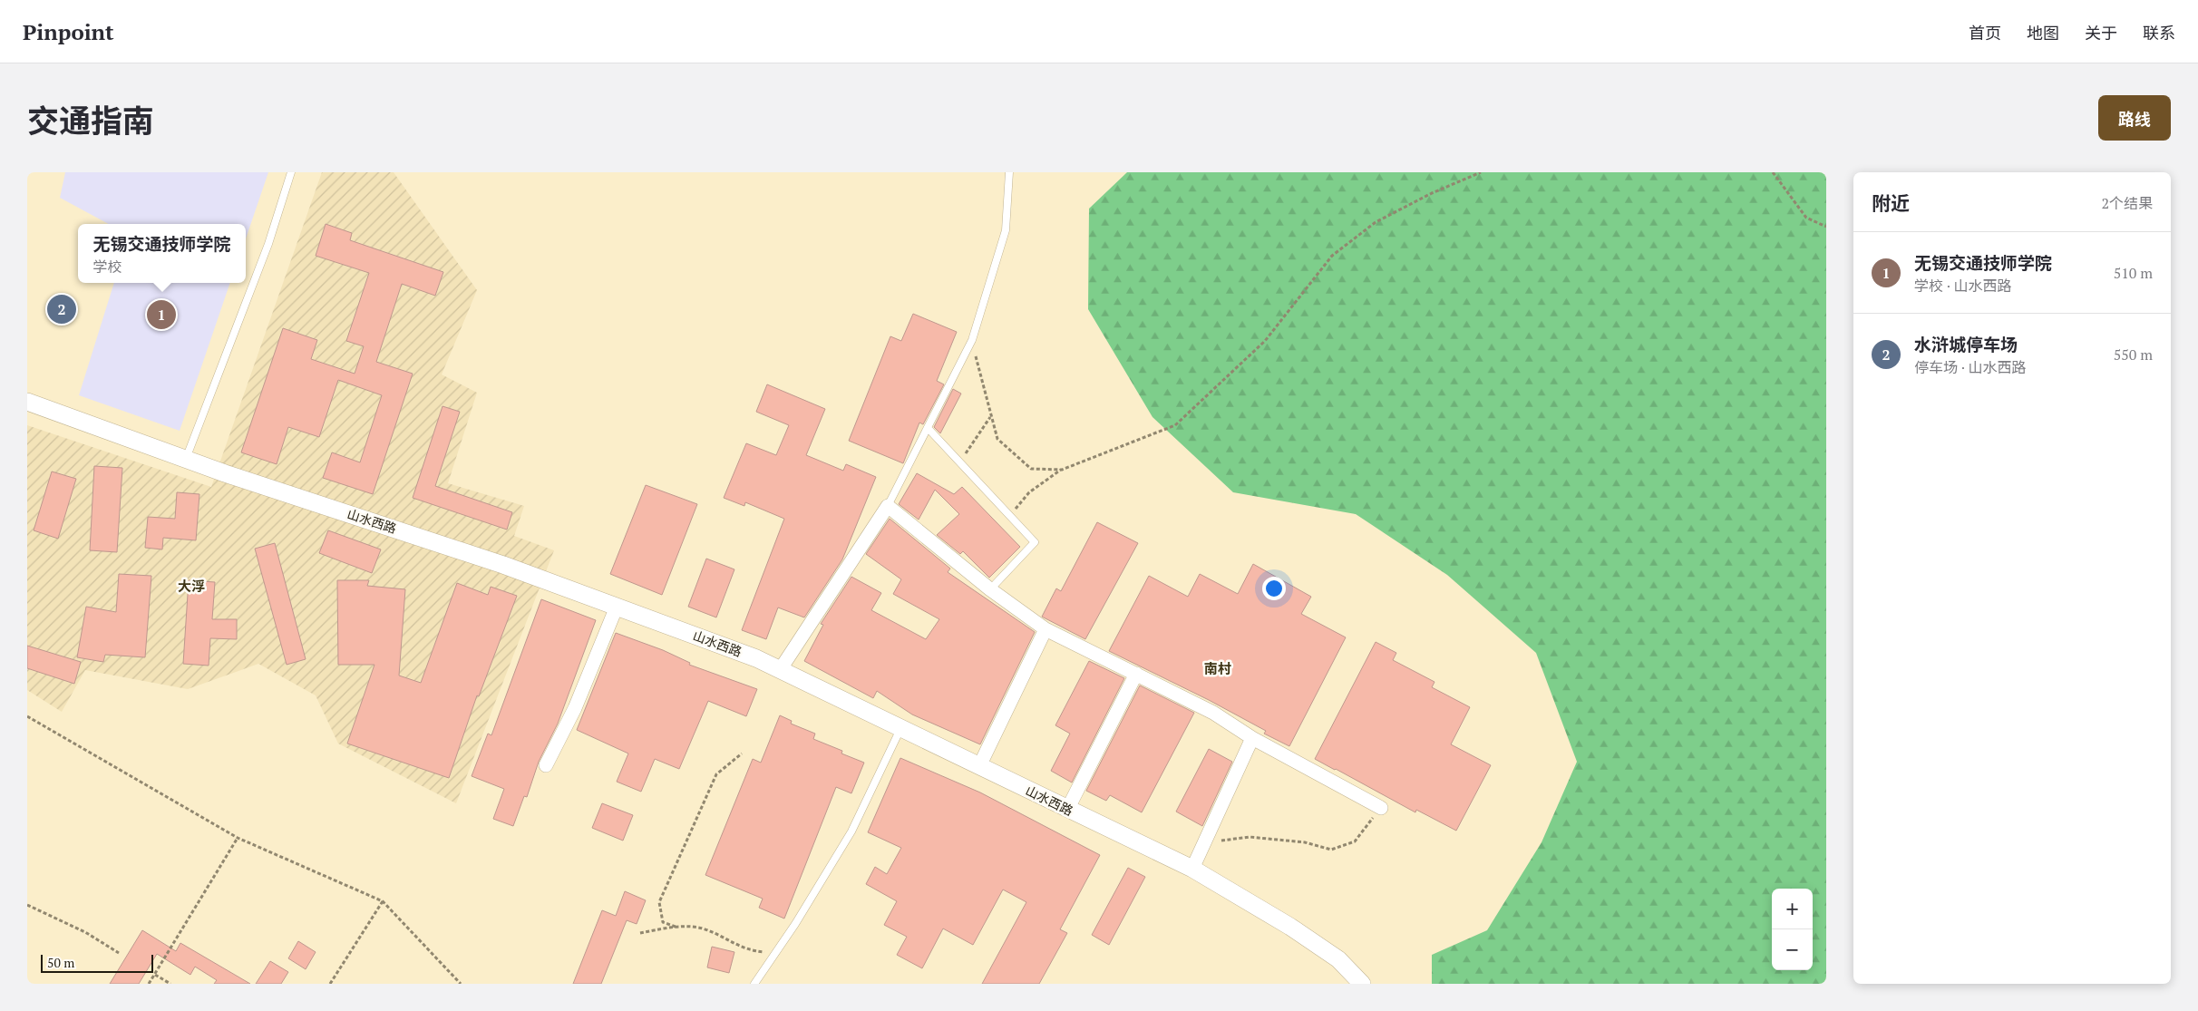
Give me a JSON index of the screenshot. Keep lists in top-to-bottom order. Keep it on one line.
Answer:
{"streets":{"street":["山水西路"]},"districts":["大浮","南村"],"scale_bar":"50 m","page":{"header":"Pinpoint","nav":["首页","地图","关于","联系"],"title":"交通指南","buttons":"路线","heading":["附近","2个结果"],"popup":["无锡交通技师学院","学校"],"list":[{"mark":"1","name":"无锡交通技师学院","note":"学校 · 山水西路","value":"510 m"},{"mark":"2","name":"水浒城停车场","note":"停车场 · 山水西路","value":"550 m"}],"pins":["2","1"],"map_buttons":["+","−"],"scale":"50 m"}}
